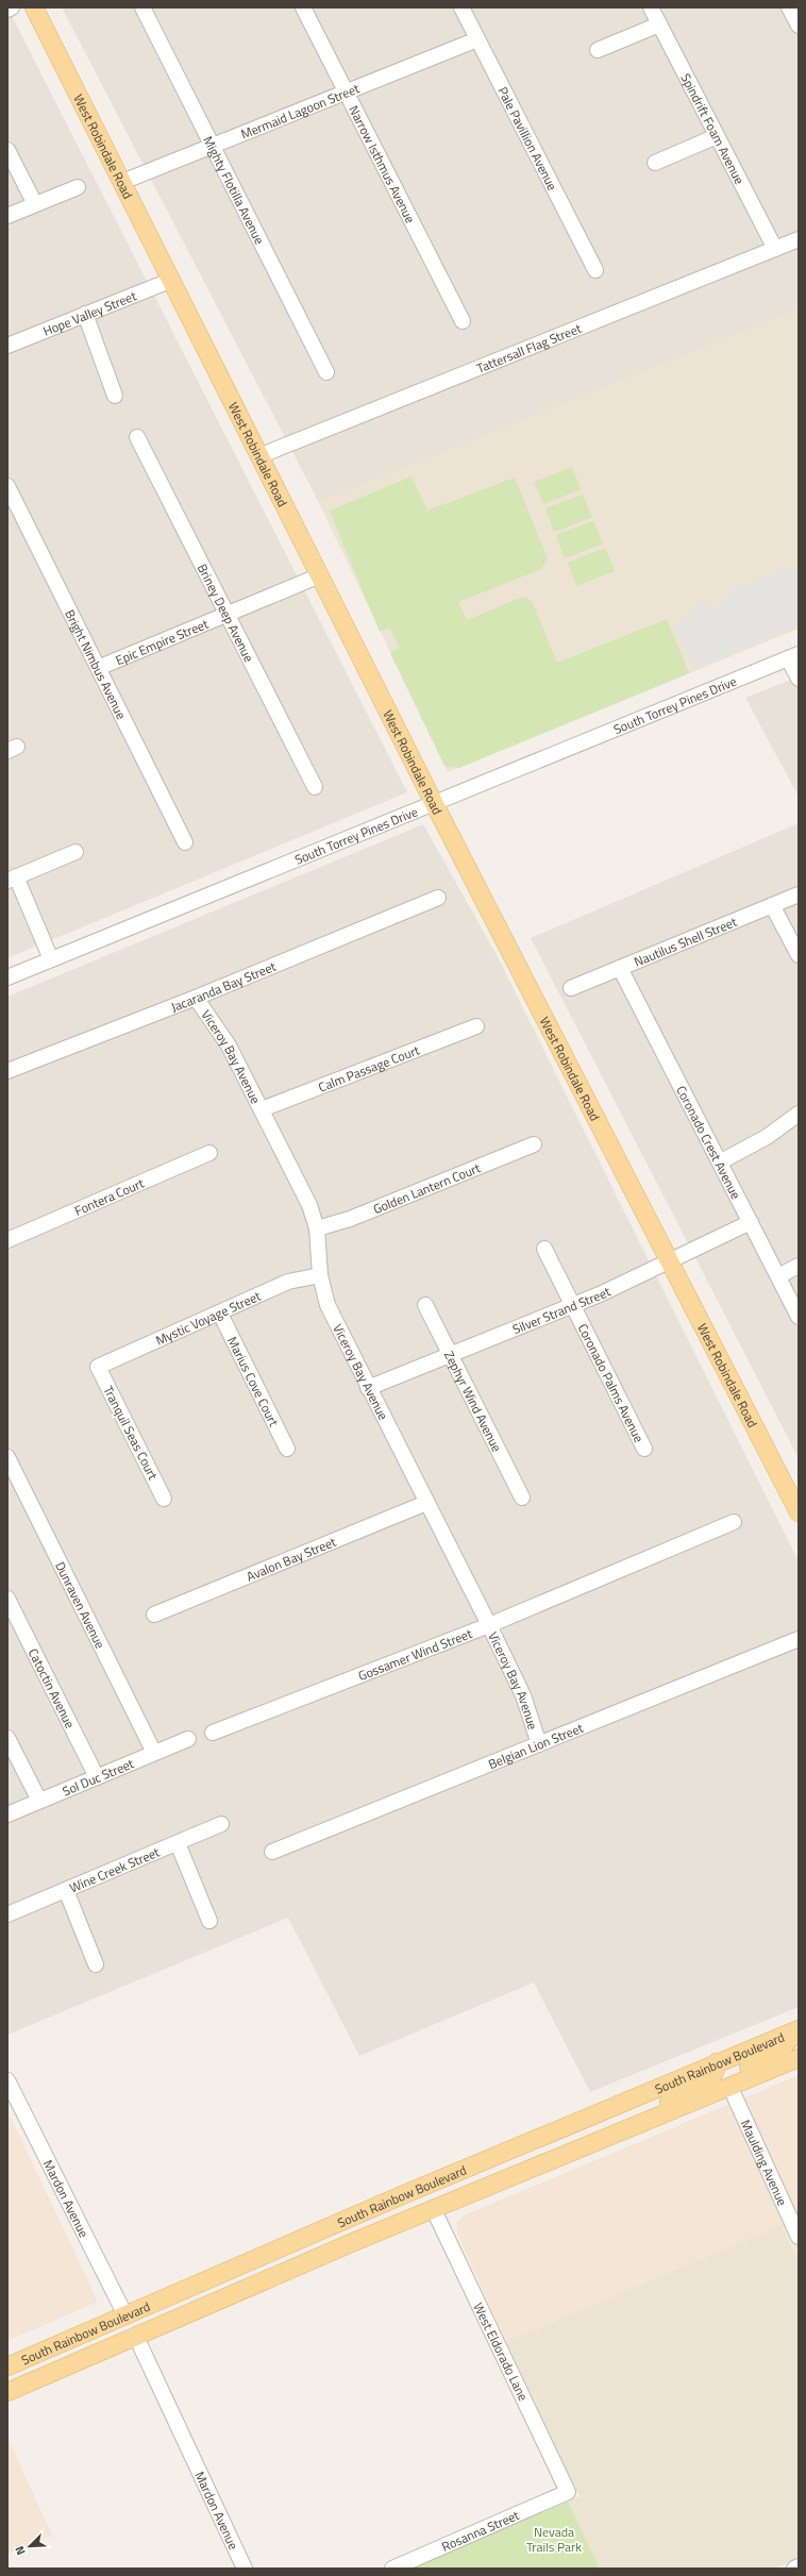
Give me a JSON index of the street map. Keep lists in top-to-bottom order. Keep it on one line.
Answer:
{"streets":{"main road":["West Robindale Road","South Rainbow Boulevard"],"street":["Mermaid Lagoon Street","Spindrift Foam Avenue","Pale Pavillion Avenue","Narrow Isthmus Avenue","Mighty Flotilla Avenue","Hope Valley Street","Tattersall Flag Street","Briney Deep Avenue","Epic Empire Street","Bright Nimbus Avenue","South Torrey Pines Drive","Nautilus Shell Street","Jacaranda Bay Street","Viceroy Bay Avenue","Calm Passage Court","Coronado Crest Avenue","Golden Lantern Court","Fontera Court","Silver Strand Street","Mystic Voyage Street","Marius Cove Court","Coronado Palms Avenue","Zephyr Wind Avenue","Tranquil Seas Court","Avalon Bay Street","Dunraven Avenue","Gossamer Wind Street","Catoctin Avenue","Belgian Lion Street","Sol Duc Street","Wine Creek Street","Maulding Avenue","Mardon Avenue","West Eldorado Lane","Rosanna Street"]},"crossings":[["Mermaid Lagoon Street","Pale Pavillion Avenue"],["Mermaid Lagoon Street","West Robindale Road"],["Mermaid Lagoon Street","Narrow Isthmus Avenue"],["Mermaid Lagoon Street","Mighty Flotilla Avenue"],["Spindrift Foam Avenue","Tattersall Flag Street"],["West Robindale Road","Hope Valley Street"],["West Robindale Road","Tattersall Flag Street"],["West Robindale Road","Epic Empire Street"],["West Robindale Road","South Torrey Pines Drive"],["West Robindale Road","Silver Strand Street"],["Briney Deep Avenue","Epic Empire Street"],["Epic Empire Street","Bright Nimbus Avenue"],["Nautilus Shell Street","Coronado Crest Avenue"],["Jacaranda Bay Street","Viceroy Bay Avenue"],["Viceroy Bay Avenue","Calm Passage Court"],["Viceroy Bay Avenue","Golden Lantern Court"],["Viceroy Bay Avenue","Silver Strand Street"],["Viceroy Bay Avenue","Mystic Voyage Street"],["Viceroy Bay Avenue","Avalon Bay Street"],["Viceroy Bay Avenue","Gossamer Wind Street"],["Viceroy Bay Avenue","Belgian Lion Street"],["Coronado Crest Avenue","Silver Strand Street"],["Silver Strand Street","Coronado Palms Avenue"],["Silver Strand Street","Zephyr Wind Avenue"],["Mystic Voyage Street","Marius Cove Court"],["Mystic Voyage Street","Tranquil Seas Court"],["Dunraven Avenue","Sol Duc Street"],["Catoctin Avenue","Sol Duc Street"],["South Rainbow Boulevard","Maulding Avenue"],["South Rainbow Boulevard","Mardon Avenue"],["South Rainbow Boulevard","West Eldorado Lane"],["West Eldorado Lane","Rosanna Street"]],"parks":["Nevada Trails Park"],"north":"bottom left"}
